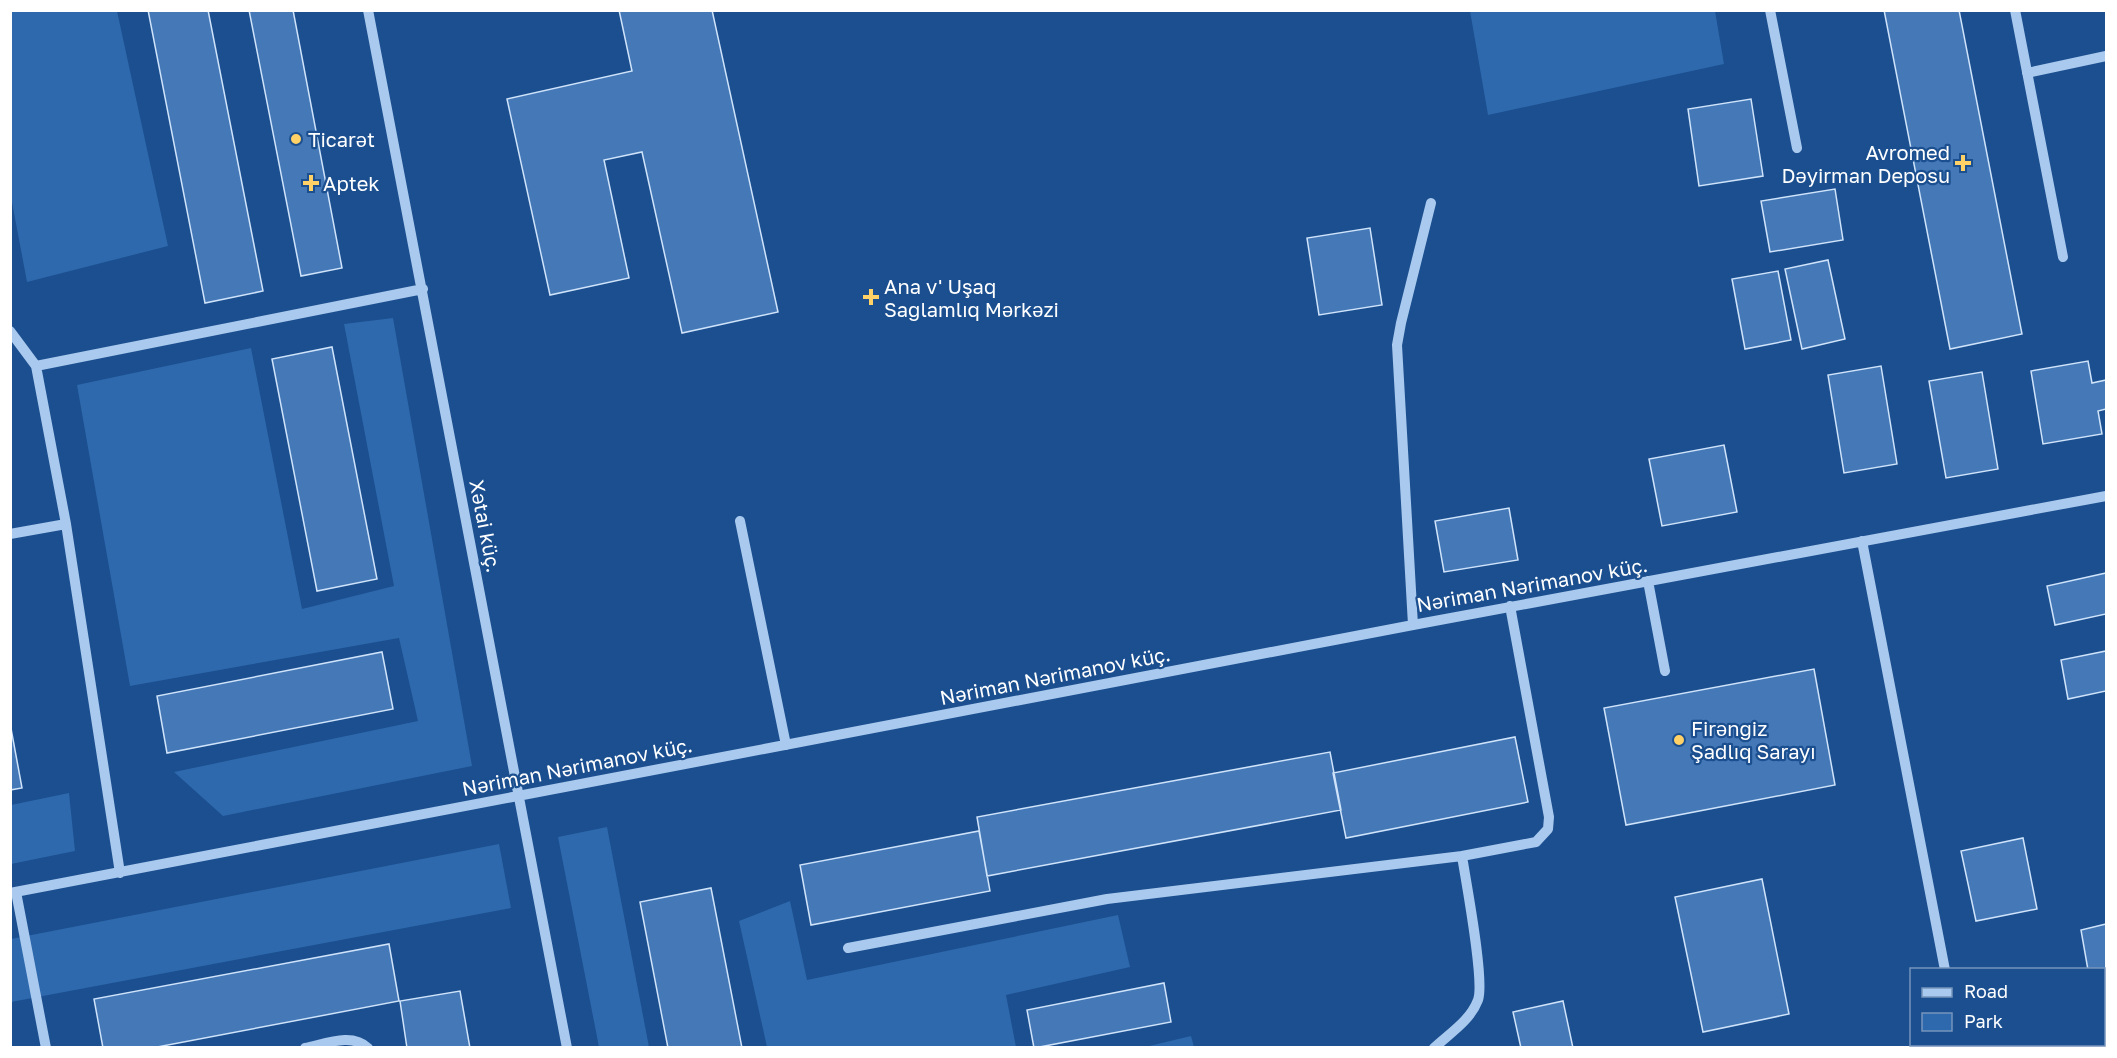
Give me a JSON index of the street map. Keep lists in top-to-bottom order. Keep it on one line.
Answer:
{"streets":{"street":["Xətai küç.","Nəriman Nərimanov küç."]},"crossings":[["Xətai küç.","Nəriman Nərimanov küç."]],"places":{"other":["Ticarət","Firəngiz Şadlıq Sarayı"],"health":["Avromed Dəyirman Deposu","Aptek","Ana v' Uşaq Sağlamlıq Mərkəzi"]},"legend":["Road","Park"]}
